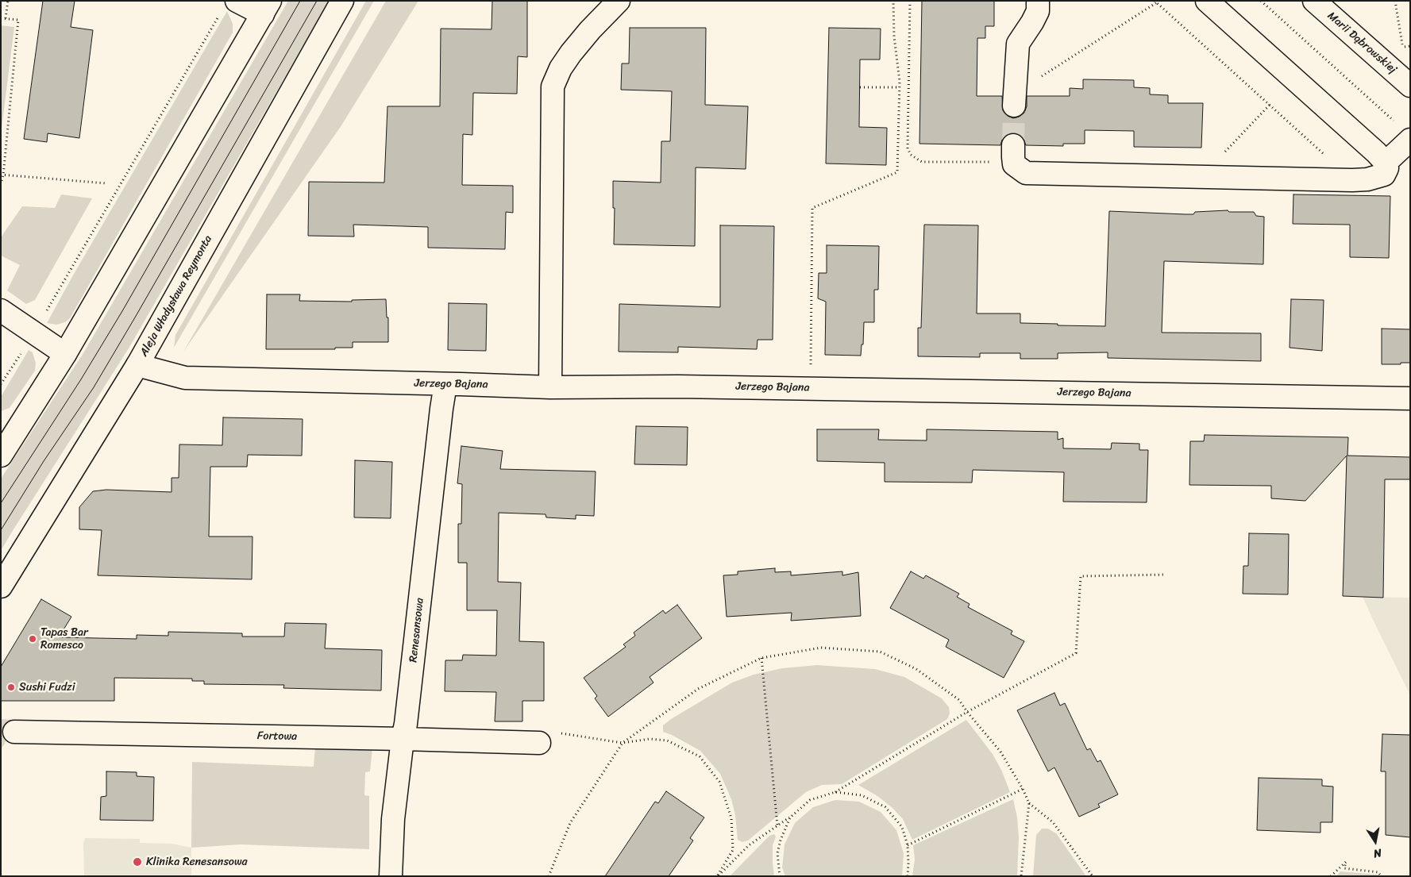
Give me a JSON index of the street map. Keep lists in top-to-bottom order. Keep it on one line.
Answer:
{"streets":{"street":["Marii Dąbrowskiej","Aleja Władysława Reymonta","Jerzego Bajana","Renesansowa","Fortowa"]},"crossings":[["Aleja Władysława Reymonta","Jerzego Bajana"],["Jerzego Bajana","Renesansowa"],["Renesansowa","Fortowa"]],"places":["Tapas Bar Romesco","Sushi Fudzi","Klinika Renesansowa"],"north":"bottom"}
